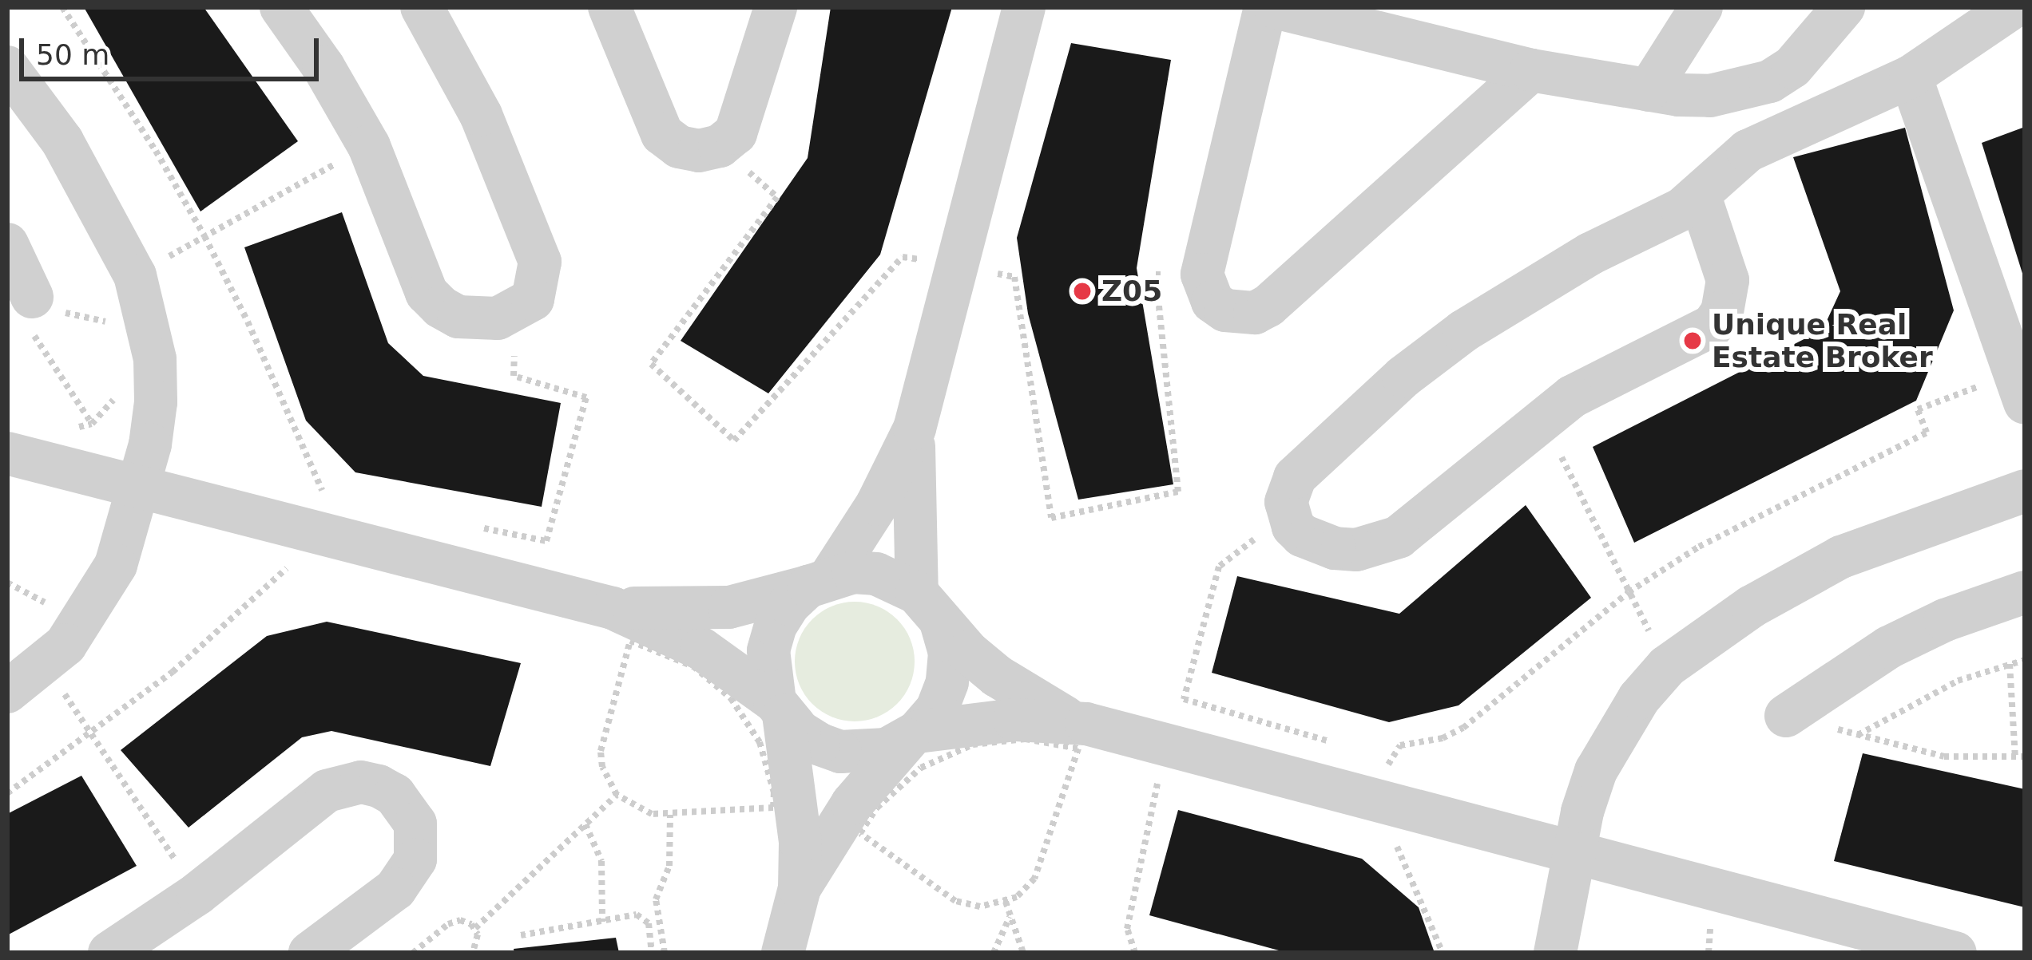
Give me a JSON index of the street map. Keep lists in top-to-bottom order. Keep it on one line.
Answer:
{"places":["Z05","Unique Real Estate Broker"],"scale_bar":"50 m"}
